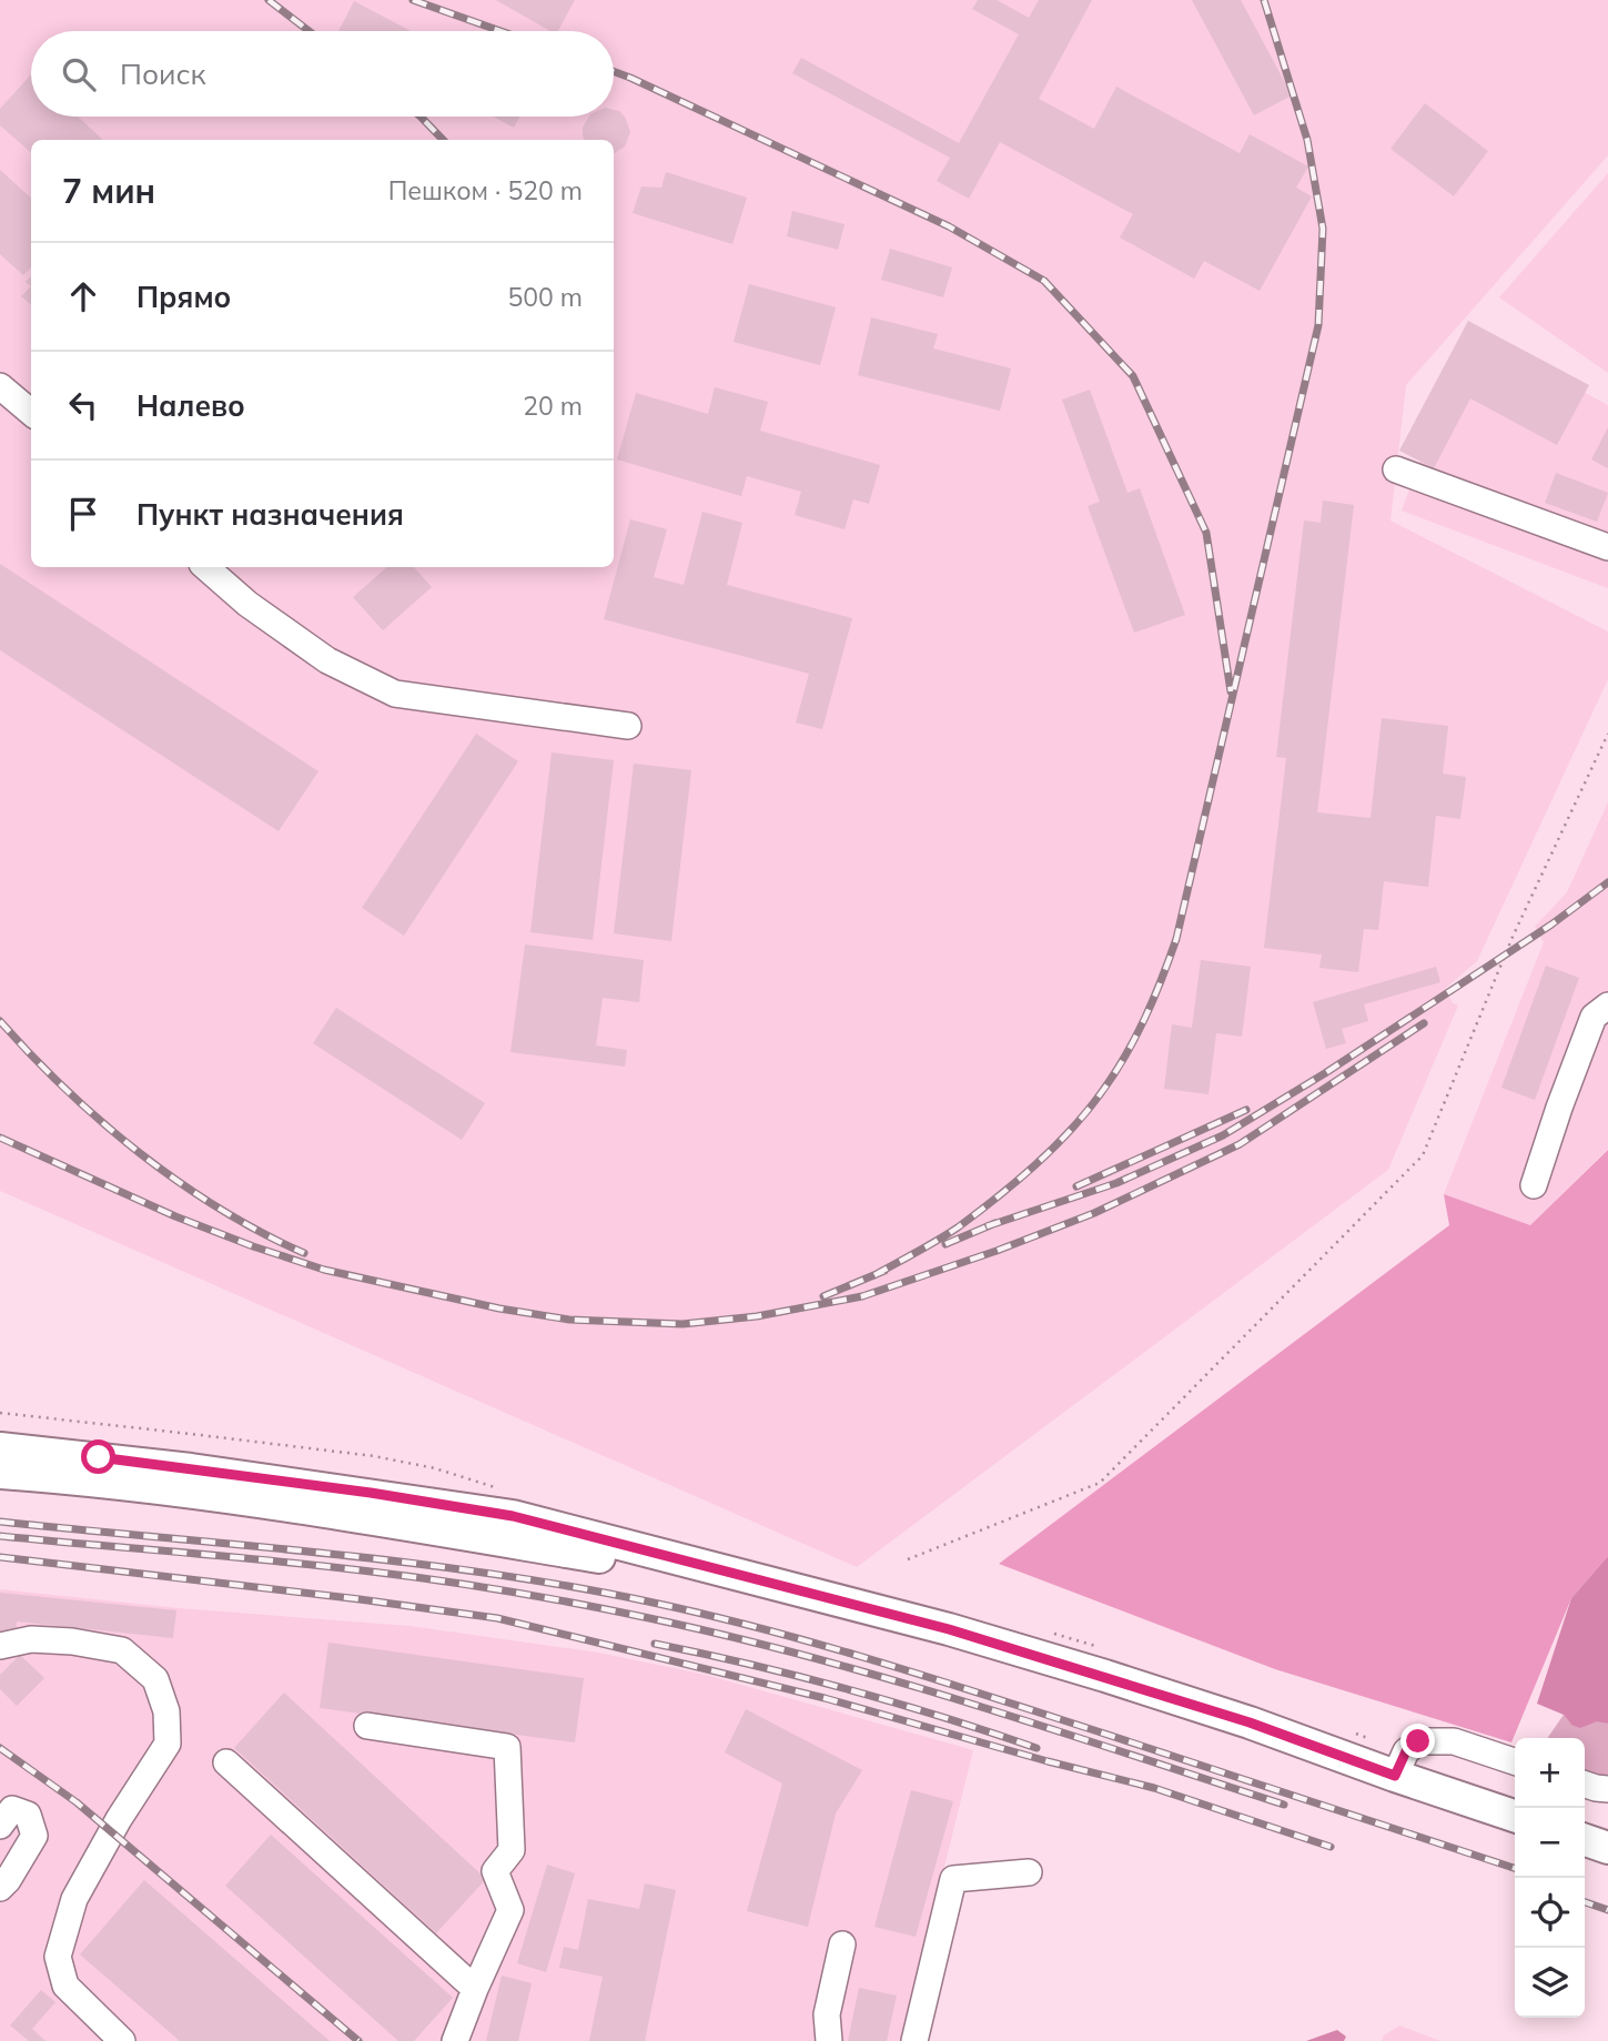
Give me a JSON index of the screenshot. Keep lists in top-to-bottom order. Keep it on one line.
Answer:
{"page":{"search":"Поиск","heading":["7 мин","Пешком · 520 m"],"list":[["Прямо","500 m"],["Налево","20 m"],"Пункт назначения"],"map_buttons":["+","−"]}}
